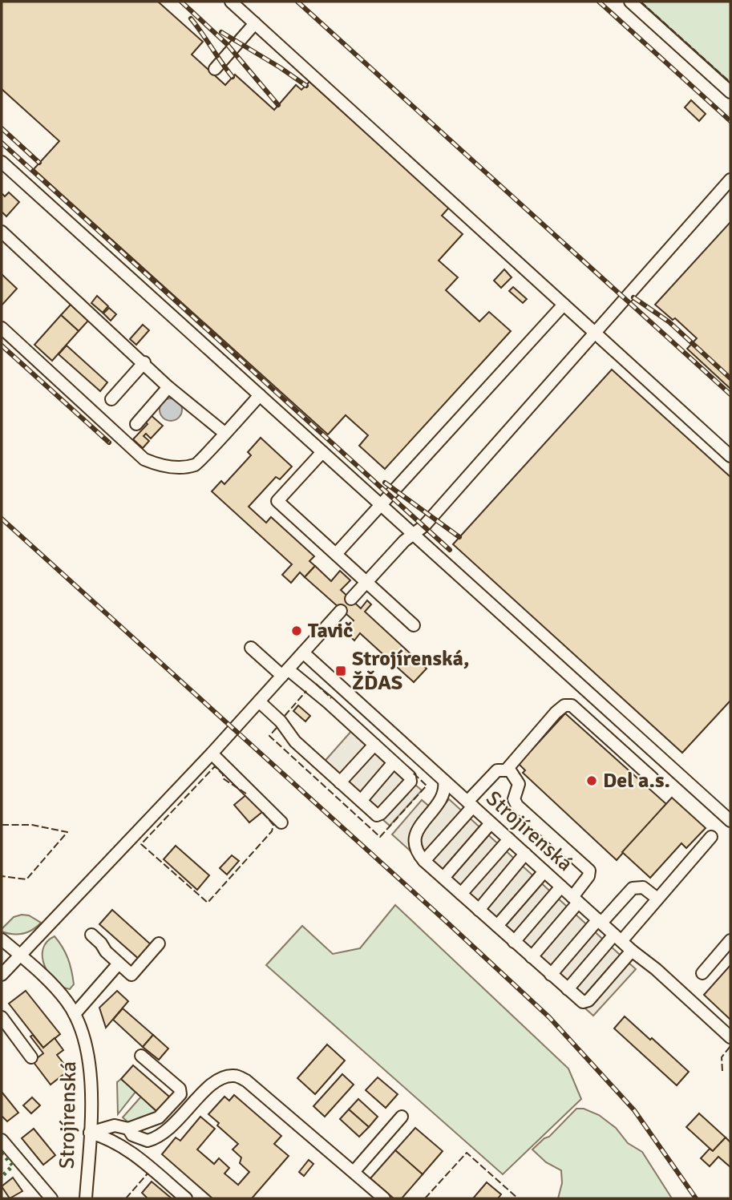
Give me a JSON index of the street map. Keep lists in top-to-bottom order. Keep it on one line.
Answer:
{"streets":{"street":["Strojírenská"]},"places":{"other":["Tavič","Del a.s."],"transit":["Strojírenská, ŽĎAS"]}}
